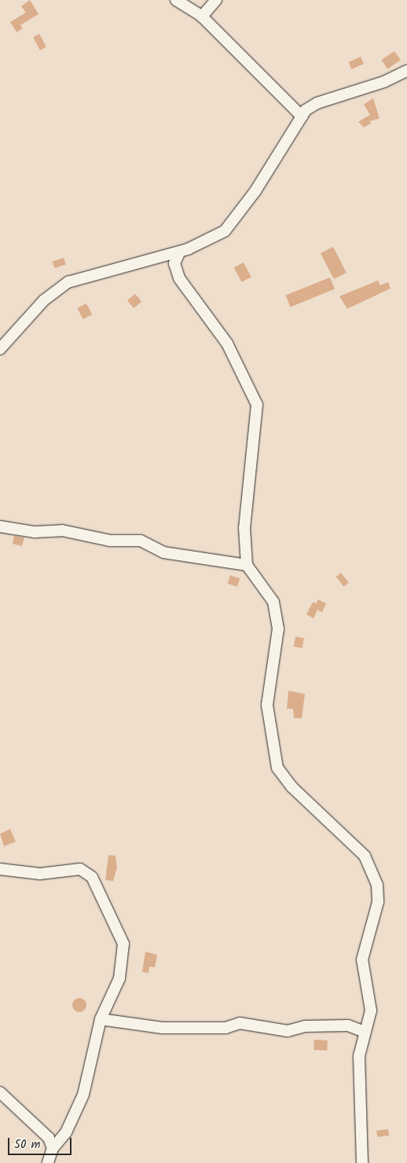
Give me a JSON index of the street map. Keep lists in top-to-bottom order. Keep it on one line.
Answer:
{"scale_bar":"50 m"}
